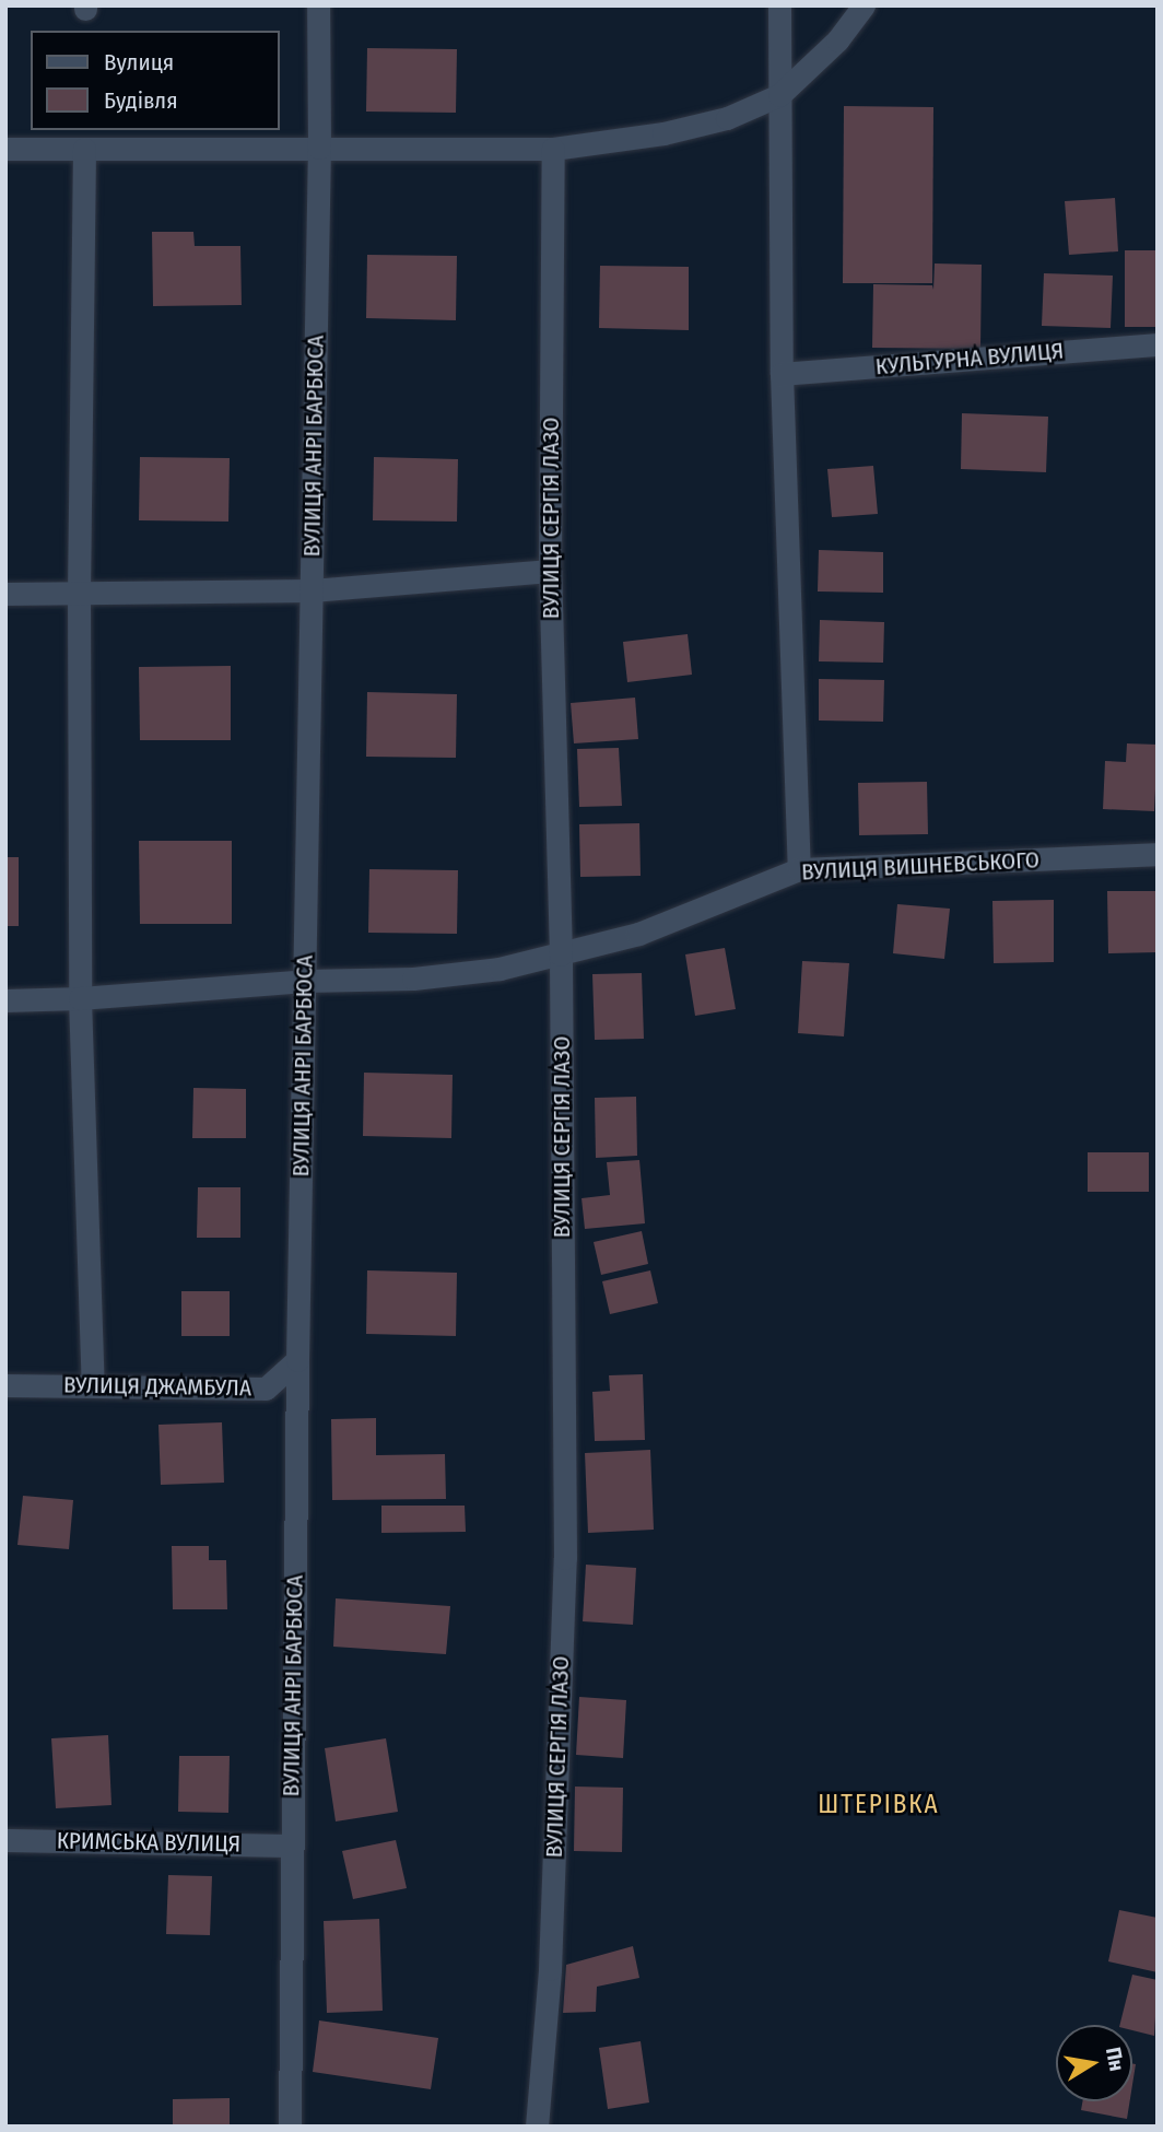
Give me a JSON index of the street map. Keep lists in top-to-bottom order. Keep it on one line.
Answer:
{"streets":{"street":["КУЛЬТУРНА ВУЛИЦЯ","ВУЛИЦЯ АНРІ БАРБЮСА","ВУЛИЦЯ СЕРГІЯ ЛАЗО","ВУЛИЦЯ ВИШНЕВСЬКОГО","ВУЛИЦЯ ДЖАМБУЛА","КРИМСЬКА ВУЛИЦЯ"]},"crossings":[["ВУЛИЦЯ АНРІ БАРБЮСА","ВУЛИЦЯ ВИШНЕВСЬКОГО"],["ВУЛИЦЯ АНРІ БАРБЮСА","ВУЛИЦЯ ДЖАМБУЛА"],["ВУЛИЦЯ АНРІ БАРБЮСА","КРИМСЬКА ВУЛИЦЯ"],["ВУЛИЦЯ СЕРГІЯ ЛАЗО","ВУЛИЦЯ ВИШНЕВСЬКОГО"]],"districts":["ШТЕРIВКА"],"legend":["Вулиця","Будівля"],"north":"right"}
